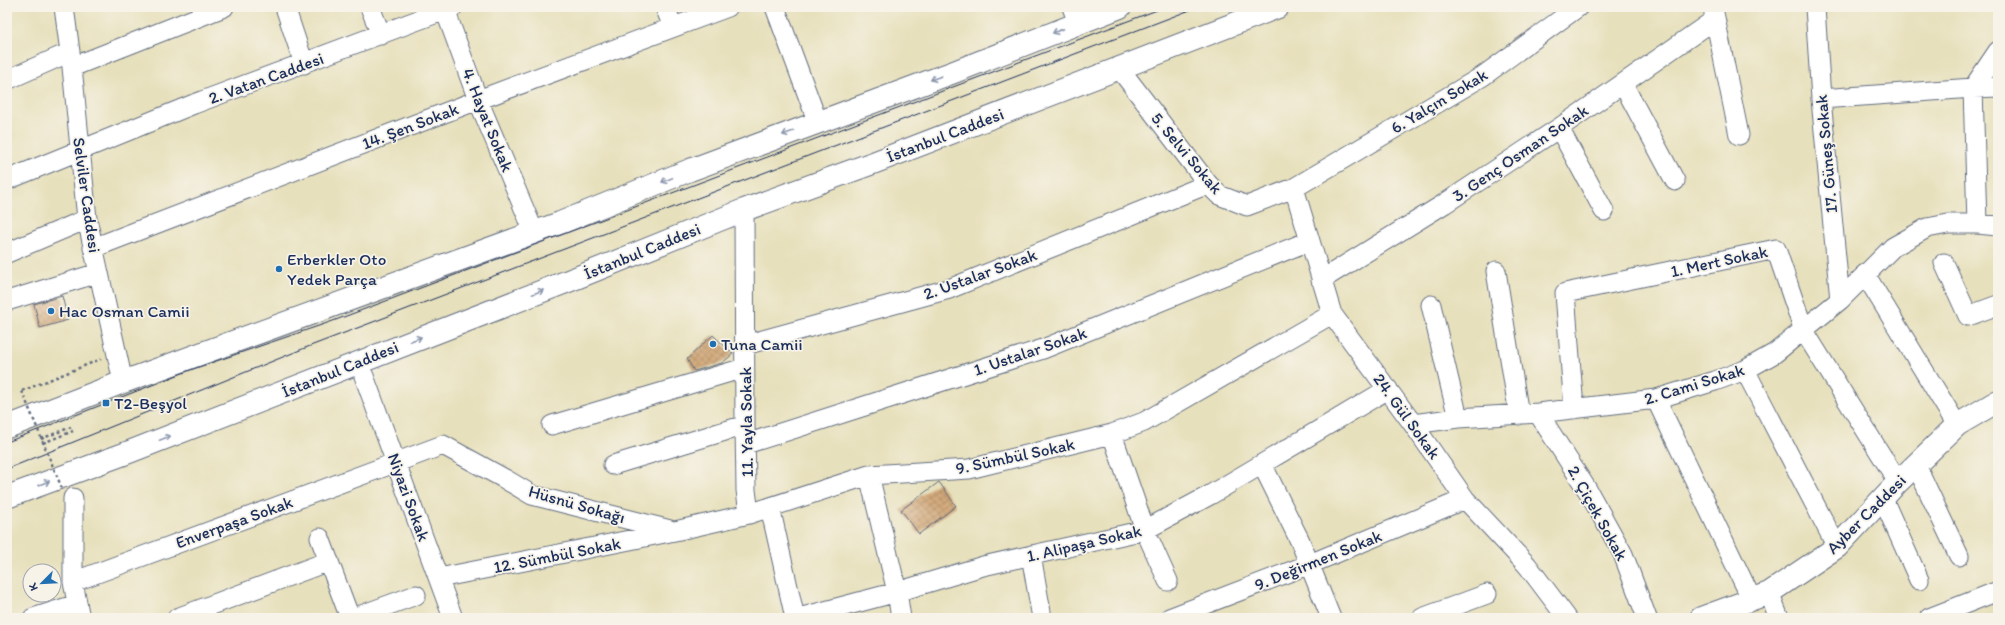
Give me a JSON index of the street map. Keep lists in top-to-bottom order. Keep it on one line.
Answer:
{"streets":{"main road":["İstanbul Caddesi","Ayber Caddesi"],"street":["2. Vatan Caddesi","6. Yalçın Sokak","4. Hayat Sokak","14. Şen Sokak","5. Selvi Sokak","3. Genç Osman Sokak","17. Güneş Sokak","Selviler Caddesi","1. Mert Sokak","2. Ustalar Sokak","1. Ustalar Sokak","2. Cami Sokak","24. Gül Sokak","11. Yayla Sokak","9. Sümbül Sokak","Niyazi Sokak","Hüsnü Sokağı","2. Çiçek Sokak","Enverpaşa Sokak","1. Alipaşa Sokak","12. Sümbül Sokak","9. Değirmen Sokak"]},"crossings":[["2. Vatan Caddesi","4. Hayat Sokak"],["2. Vatan Caddesi","Selviler Caddesi"],["6. Yalçın Sokak","5. Selvi Sokak"],["6. Yalçın Sokak","24. Gül Sokak"],["4. Hayat Sokak","14. Şen Sokak"],["14. Şen Sokak","Selviler Caddesi"],["İstanbul Caddesi","5. Selvi Sokak"],["İstanbul Caddesi","11. Yayla Sokak"],["5. Selvi Sokak","2. Ustalar Sokak"],["5. Selvi Sokak","24. Gül Sokak"],["3. Genç Osman Sokak","24. Gül Sokak"],["17. Güneş Sokak","2. Cami Sokak"],["1. Mert Sokak","2. Cami Sokak"],["1. Mert Sokak","Ayber Caddesi"],["2. Ustalar Sokak","11. Yayla Sokak"],["1. Ustalar Sokak","24. Gül Sokak"],["1. Ustalar Sokak","11. Yayla Sokak"],["2. Cami Sokak","24. Gül Sokak"],["2. Cami Sokak","2. Çiçek Sokak"],["24. Gül Sokak","9. Sümbül Sokak"],["24. Gül Sokak","1. Alipaşa Sokak"],["24. Gül Sokak","9. Değirmen Sokak"],["11. Yayla Sokak","9. Sümbül Sokak"],["9. Sümbül Sokak","Hüsnü Sokağı"],["9. Sümbül Sokak","12. Sümbül Sokak"],["Niyazi Sokak","Hüsnü Sokağı"],["Niyazi Sokak","Enverpaşa Sokak"],["Niyazi Sokak","12. Sümbül Sokak"],["Hüsnü Sokağı","Enverpaşa Sokak"],["Hüsnü Sokağı","12. Sümbül Sokak"]],"places":{"other":["Erberkler Oto Yedek Parça","Hac Osman Camii","Tuna Camii"],"transit":["T2-Beşyol"]},"north":"bottom left"}
